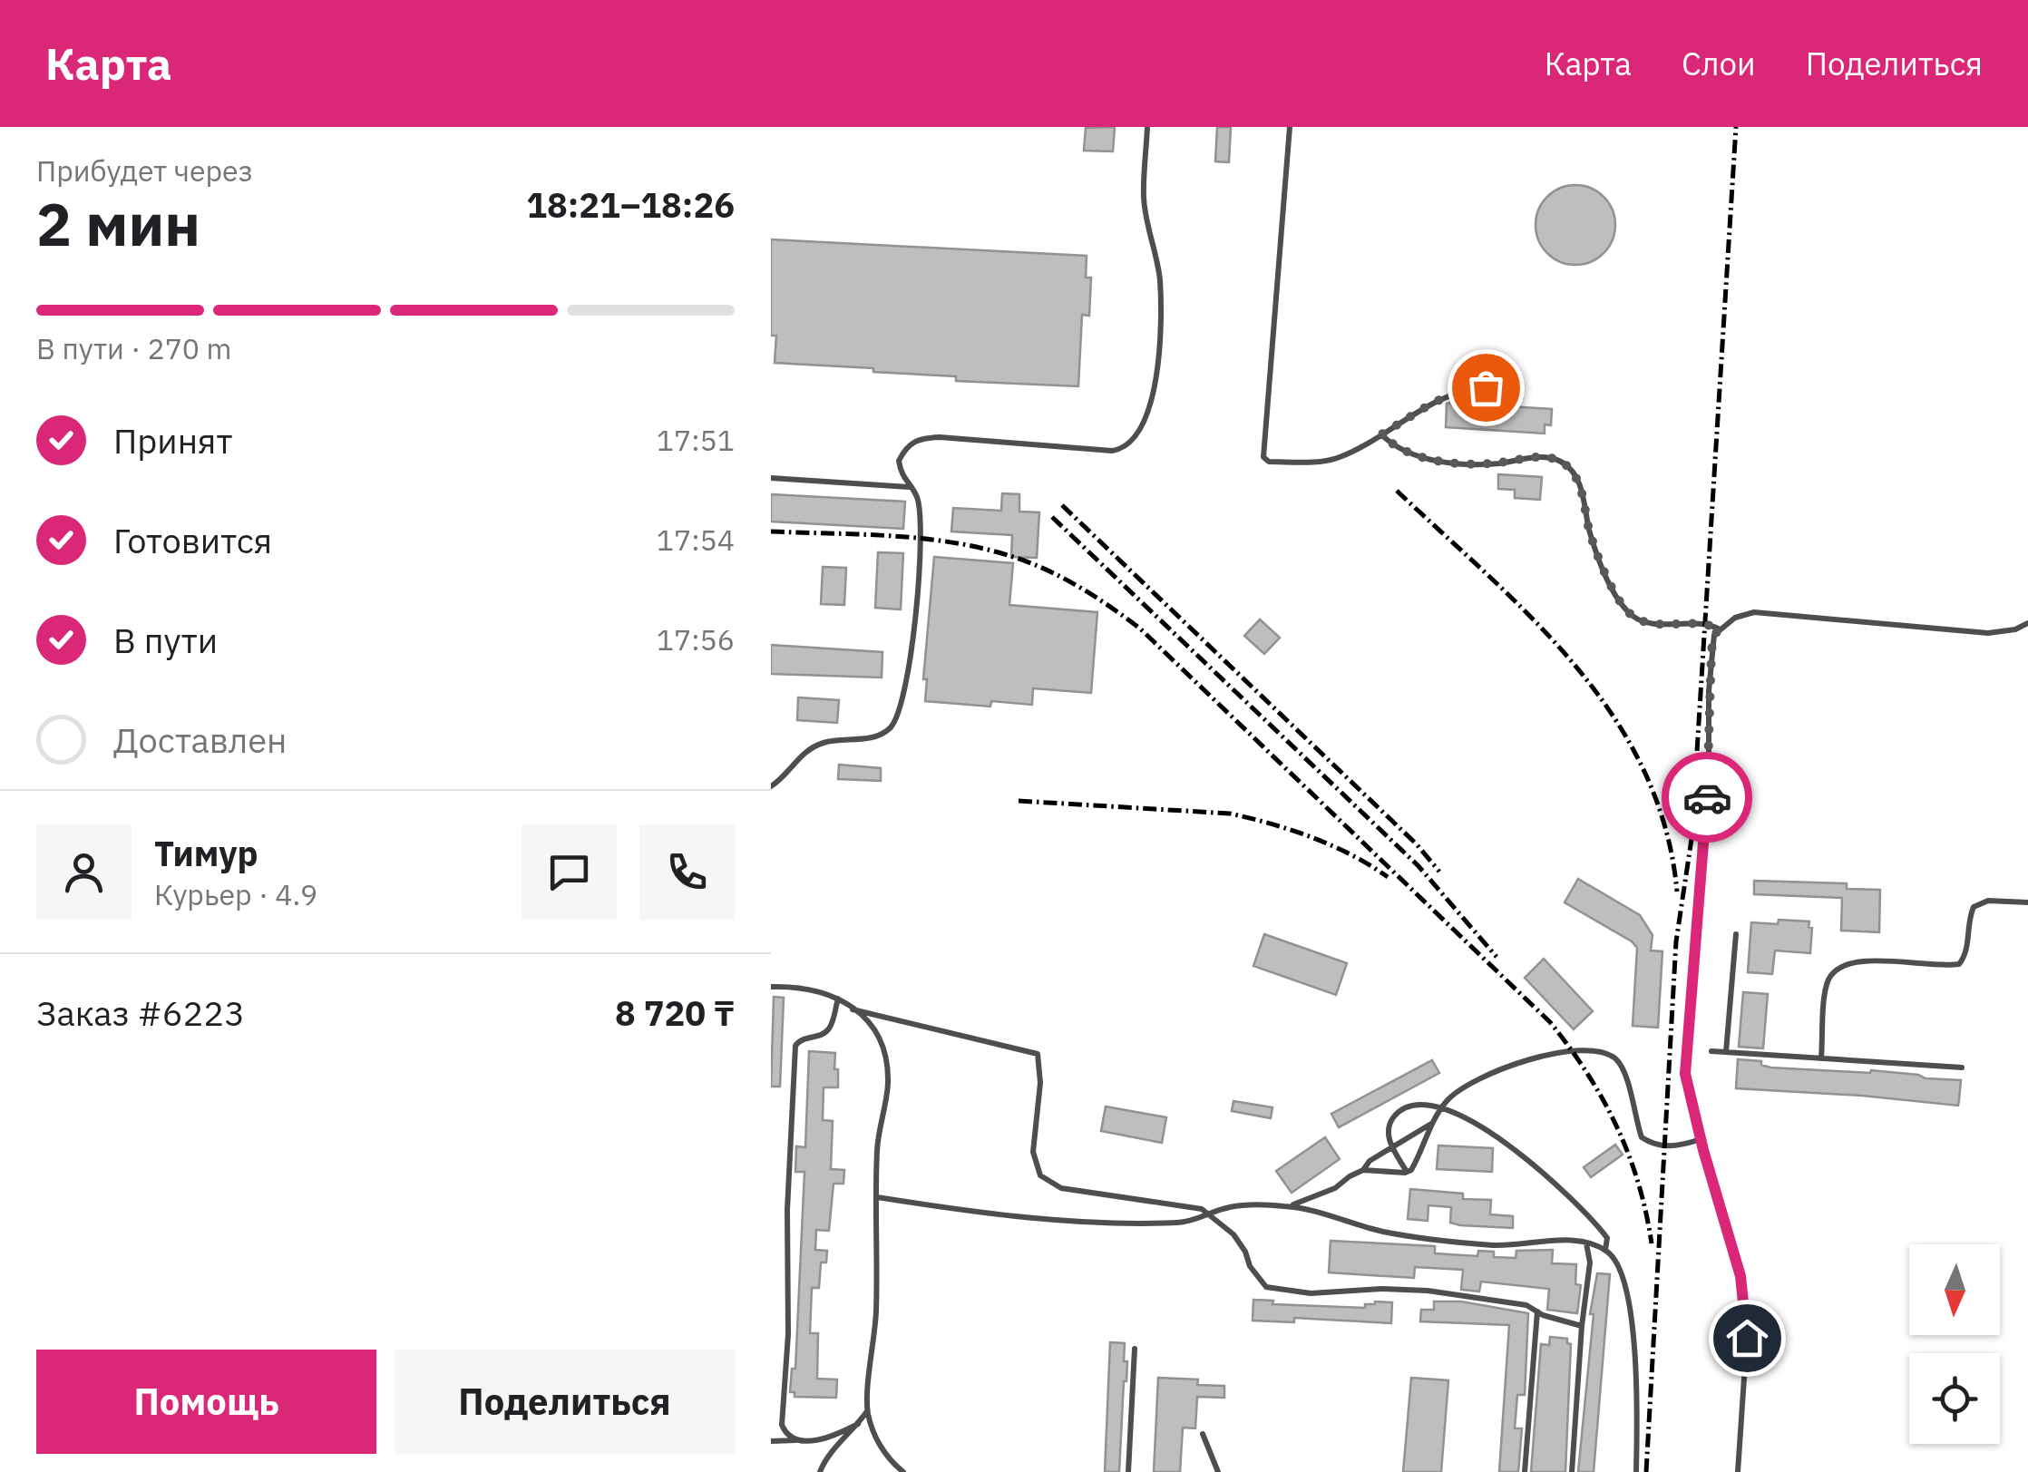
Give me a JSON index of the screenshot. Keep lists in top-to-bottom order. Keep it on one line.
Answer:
{"north":"bottom","page":{"header":"Карта","nav":["Карта","Слои","Поделиться"],"heading":["2 мин","Прибудет через","18:21–18:26"],"panel":["Тимур","Курьер · 4.9","Заказ #6223","8 720 ₸"],"bar":"В пути · 270 m","list":[["Принят","17:51"],["Готовится","17:54"],["В пути","17:56"],"Доставлен"],"buttons":["Помощь","Поделиться"]}}
